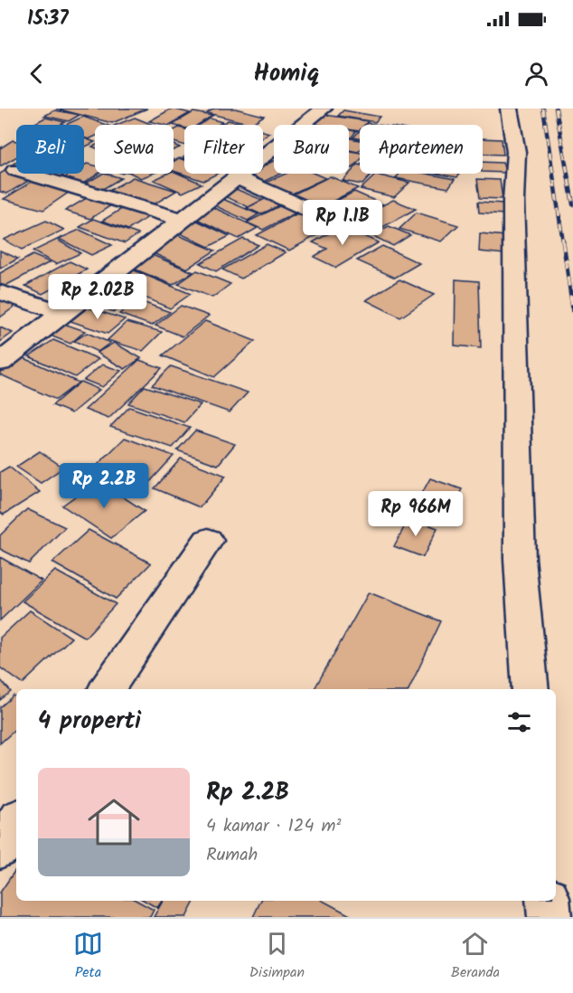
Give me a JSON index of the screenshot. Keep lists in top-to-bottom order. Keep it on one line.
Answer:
{"page":{"status":"15:37","header":"Homiq","chip":["Beli","Sewa","Filter","Baru","Apartemen"],"price":["Rp 1.1B","Rp 2.02B","Rp 2.2B","Rp 966M"],"heading":"4 properti","list":[{"name":"Rp 2.2B","note":"4 kamar · 124 m² · Rumah"}],"tabs":["Peta","Disimpan","Beranda"]}}
